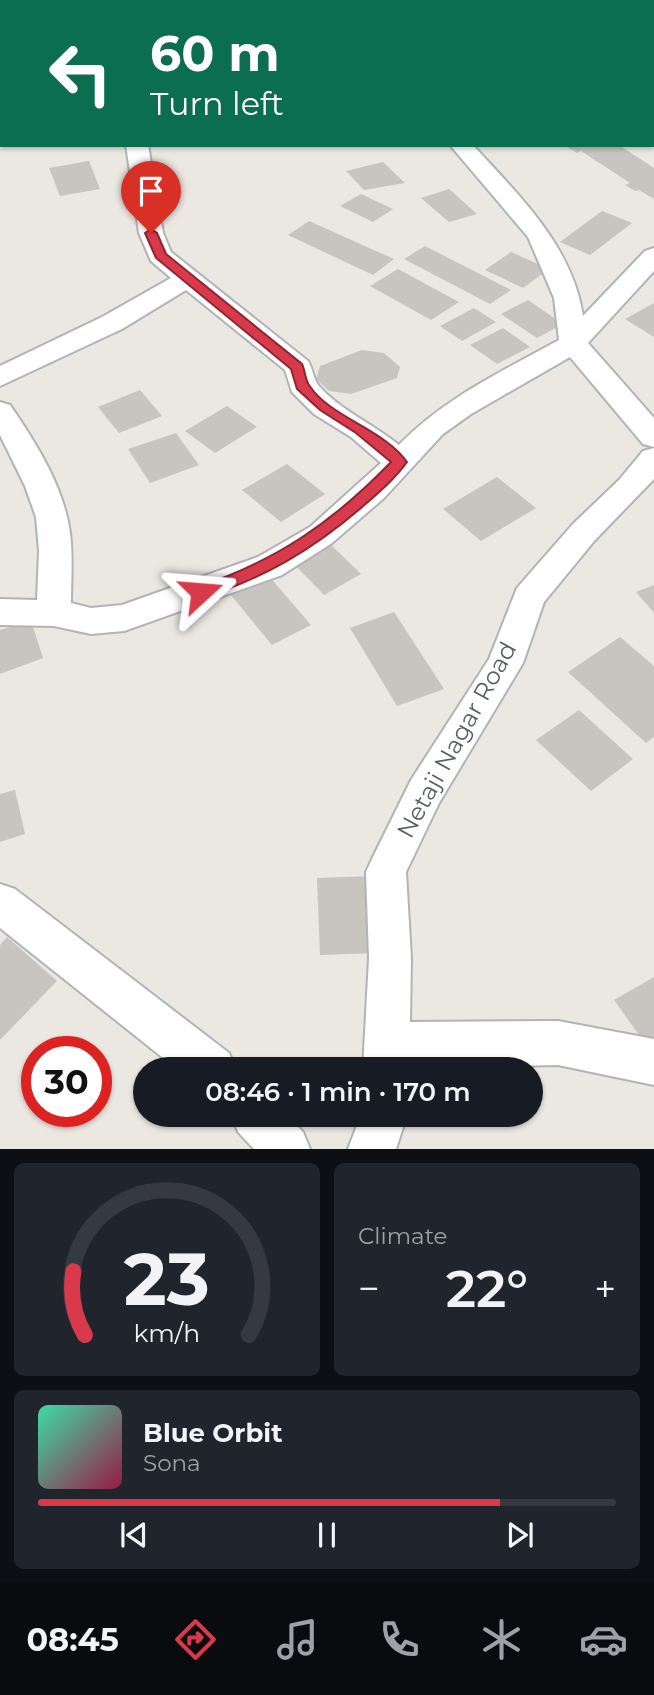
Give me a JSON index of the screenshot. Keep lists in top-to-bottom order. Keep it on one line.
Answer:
{"streets":{"street":["Netaji Nagar Road"]},"page":{"turn":["60 m","Turn left"],"limit":"30","trip":"08:46 · 1 min · 170 m","tile":"Climate","heat":["−","22°","+"],"song":["Blue Orbit","Sona"],"tabs":"08:45","gauge":["23","km/h"]}}
